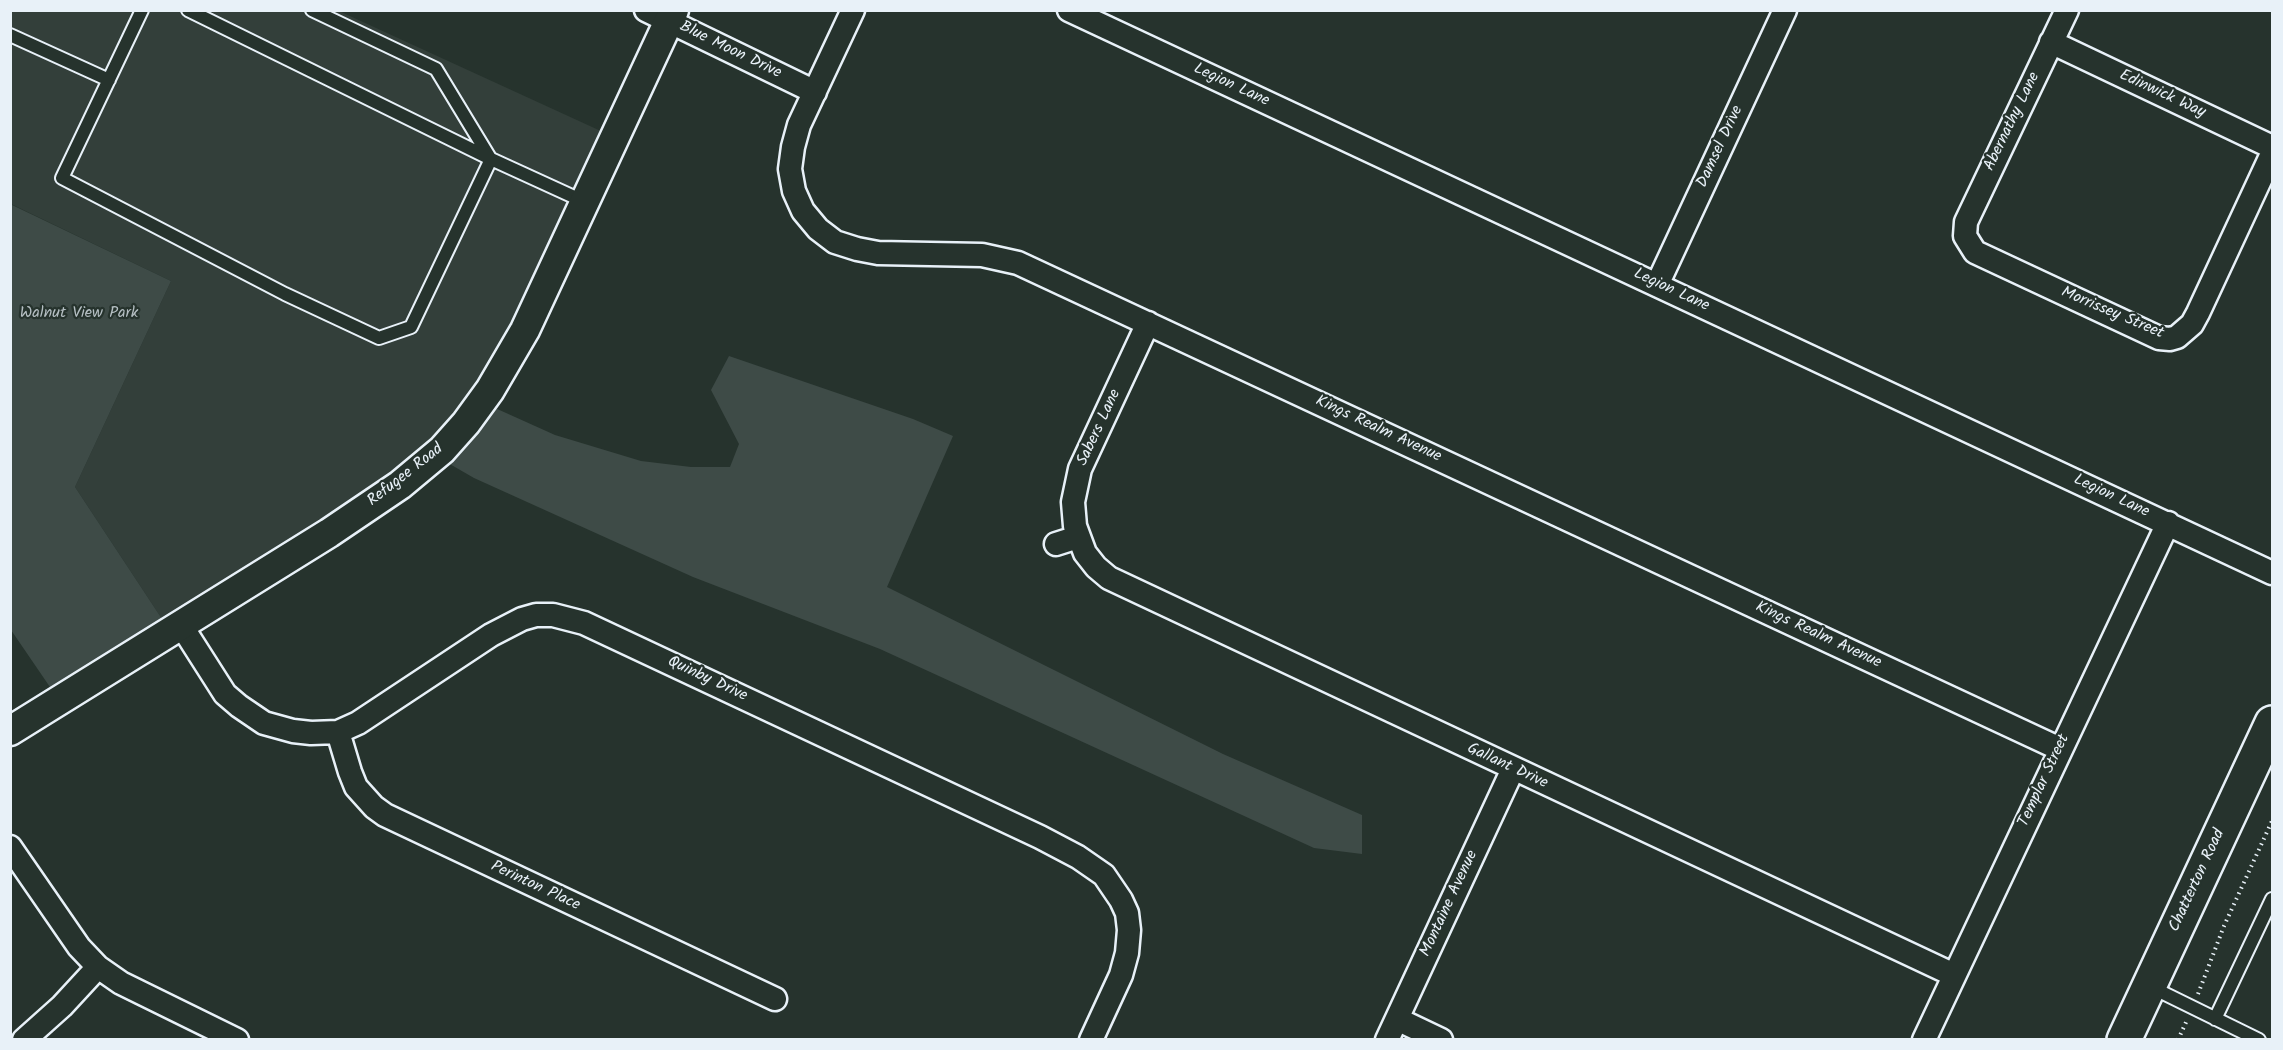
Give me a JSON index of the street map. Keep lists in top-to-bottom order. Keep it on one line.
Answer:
{"streets":{"main road":["Chatterton Road"],"street":["Blue Moon Drive","Legion Lane","Edinwick Way","Abernathy Lane","Damsel Drive","Morrissey Street","Sabers Lane","Kings Realm Avenue","Refugee Road","Quinby Drive","Gallant Drive","Templar Street","Perinton Place","Montaine Avenue"]},"crossings":[["Blue Moon Drive","Kings Realm Avenue"],["Blue Moon Drive","Refugee Road"],["Legion Lane","Damsel Drive"],["Legion Lane","Templar Street"],["Edinwick Way","Abernathy Lane"],["Abernathy Lane","Morrissey Street"],["Sabers Lane","Kings Realm Avenue"],["Sabers Lane","Gallant Drive"],["Kings Realm Avenue","Templar Street"],["Refugee Road","Quinby Drive"],["Quinby Drive","Perinton Place"],["Gallant Drive","Templar Street"],["Gallant Drive","Montaine Avenue"]],"parks":["Walnut View Park"]}
